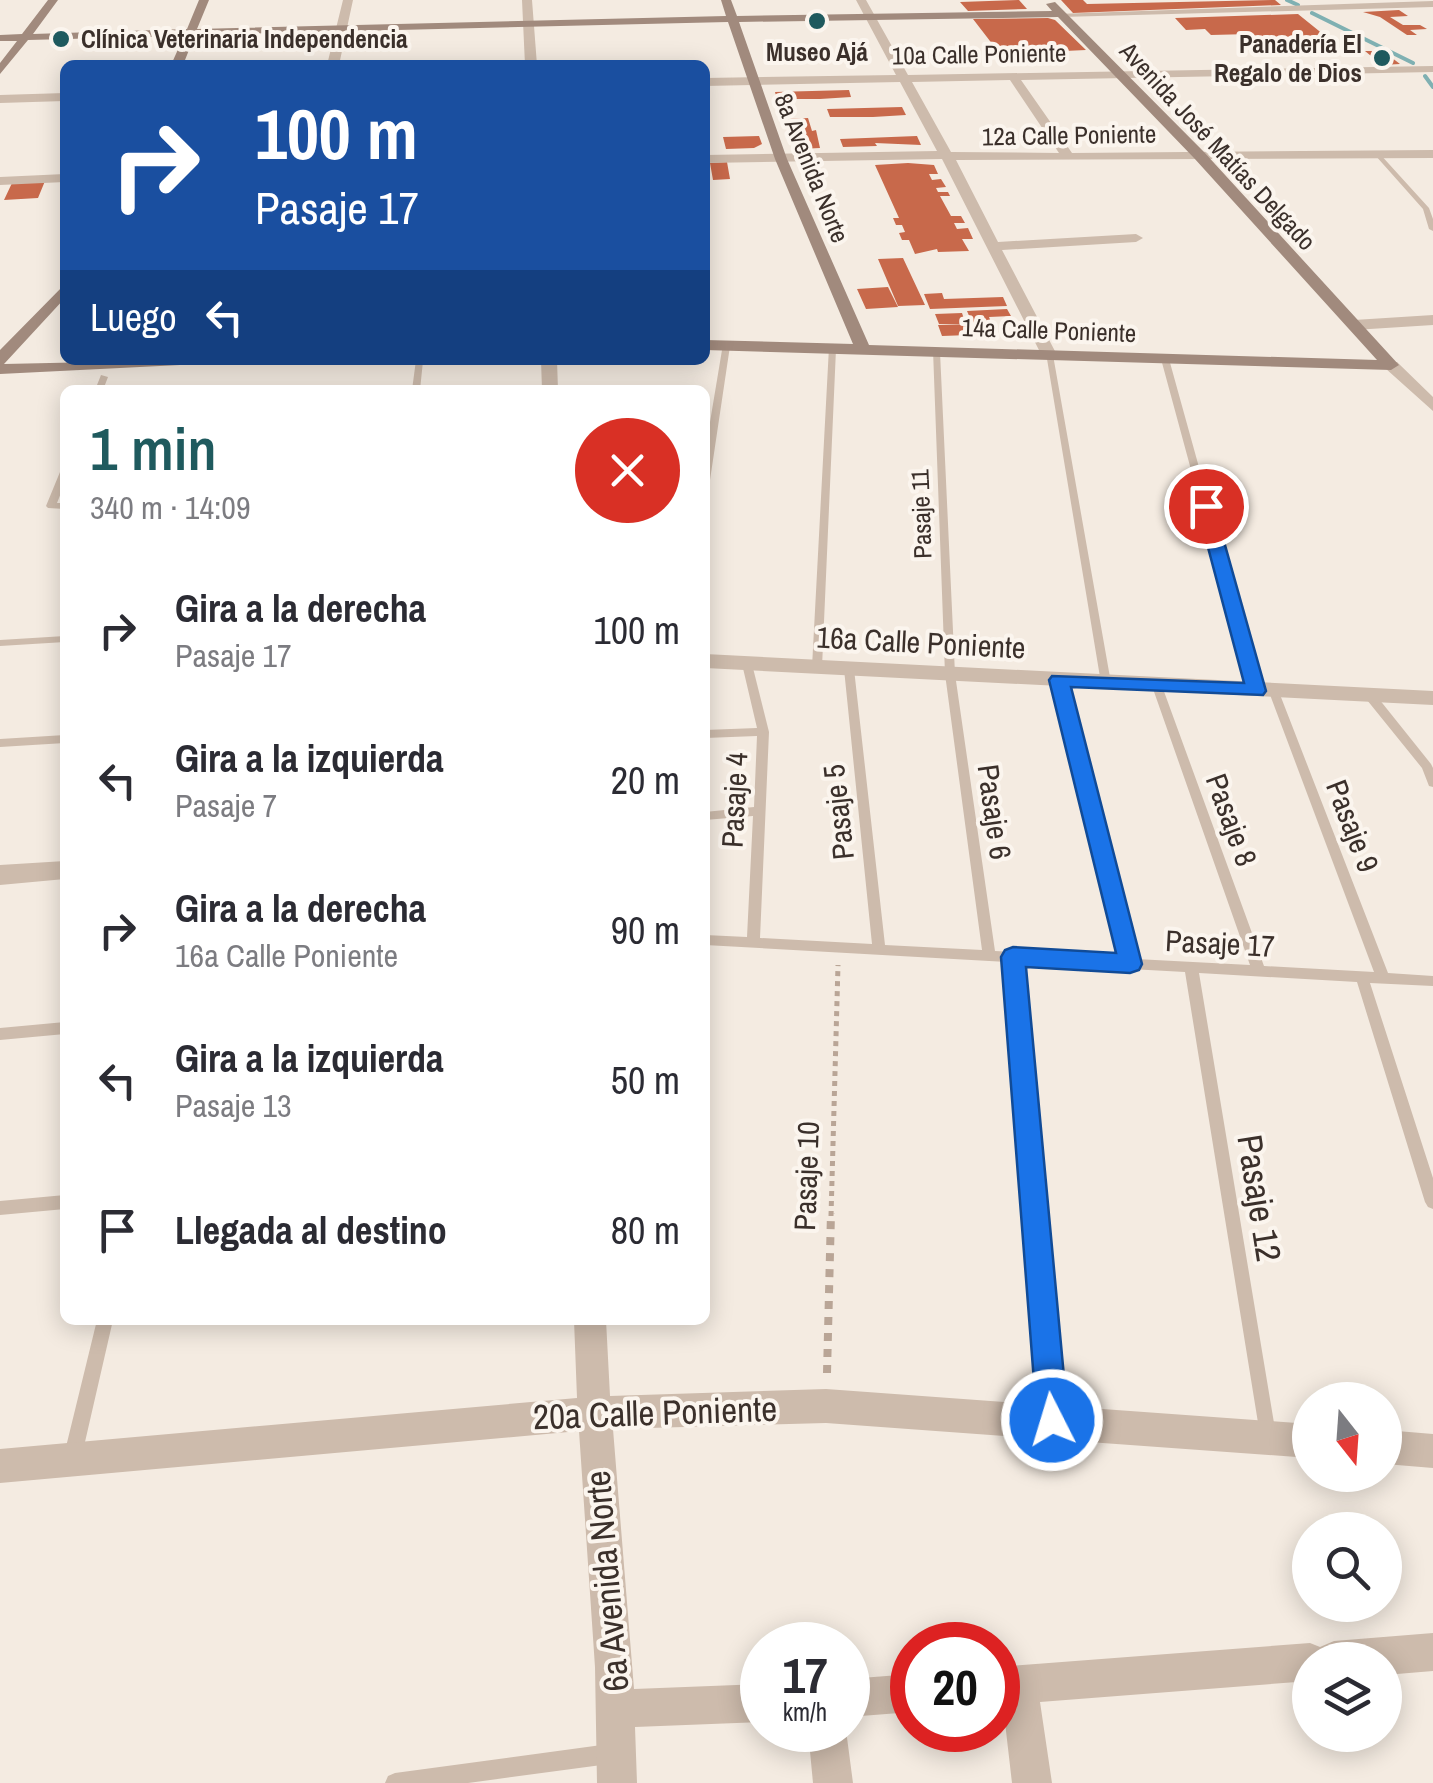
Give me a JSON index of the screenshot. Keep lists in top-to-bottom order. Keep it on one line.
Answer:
{"streets":{"street":["10a Calle Poniente","12a Calle Poniente","Avenida José Matías Delgado","8a Avenida Norte","14a Calle Poniente","16a Calle Poniente","20a Calle Poniente","6a Avenida Norte"],"lane":["Pasaje 11","Pasaje 4","Pasaje 5","Pasaje 6","Pasaje 8","Pasaje 9","Pasaje 17","Pasaje 12"],"path":["Pasaje 10"]},"crossings":[["10a Calle Poniente","Avenida José Matías Delgado"],["10a Calle Poniente","8a Avenida Norte"],["12a Calle Poniente","Avenida José Matías Delgado"],["12a Calle Poniente","8a Avenida Norte"],["Avenida José Matías Delgado","14a Calle Poniente"],["8a Avenida Norte","14a Calle Poniente"],["14a Calle Poniente","Pasaje 11"],["14a Calle Poniente","Pasaje 9"],["Pasaje 11","16a Calle Poniente"],["Pasaje 11","Pasaje 6"],["16a Calle Poniente","Pasaje 4"],["16a Calle Poniente","Pasaje 5"],["16a Calle Poniente","Pasaje 6"],["16a Calle Poniente","Pasaje 8"],["16a Calle Poniente","Pasaje 9"],["Pasaje 4","Pasaje 17"],["Pasaje 5","Pasaje 17"],["Pasaje 6","Pasaje 17"],["Pasaje 8","Pasaje 17"],["Pasaje 9","Pasaje 17"],["Pasaje 17","Pasaje 10"],["Pasaje 17","Pasaje 12"],["Pasaje 10","20a Calle Poniente"],["Pasaje 12","20a Calle Poniente"],["20a Calle Poniente","6a Avenida Norte"]],"places":["Museo Ajá","Clínica Veterinaria Independencia","Panadería El Regalo de Dios"],"north":"bottom","page":{"turn":["100 m","Pasaje 17"],"then":"Luego","heading":["1 min","340 m · 14:09"],"list":[{"name":"Gira a la derecha","note":"Pasaje 17","value":"100 m"},{"name":"Gira a la izquierda","note":"Pasaje 7","value":"20 m"},{"name":"Gira a la derecha","note":"16a Calle Poniente","value":"90 m"},{"name":"Gira a la izquierda","note":"Pasaje 13","value":"50 m"},{"name":"Llegada al destino","value":"80 m"}],"speed":"17 km/h","limit":"20"}}
